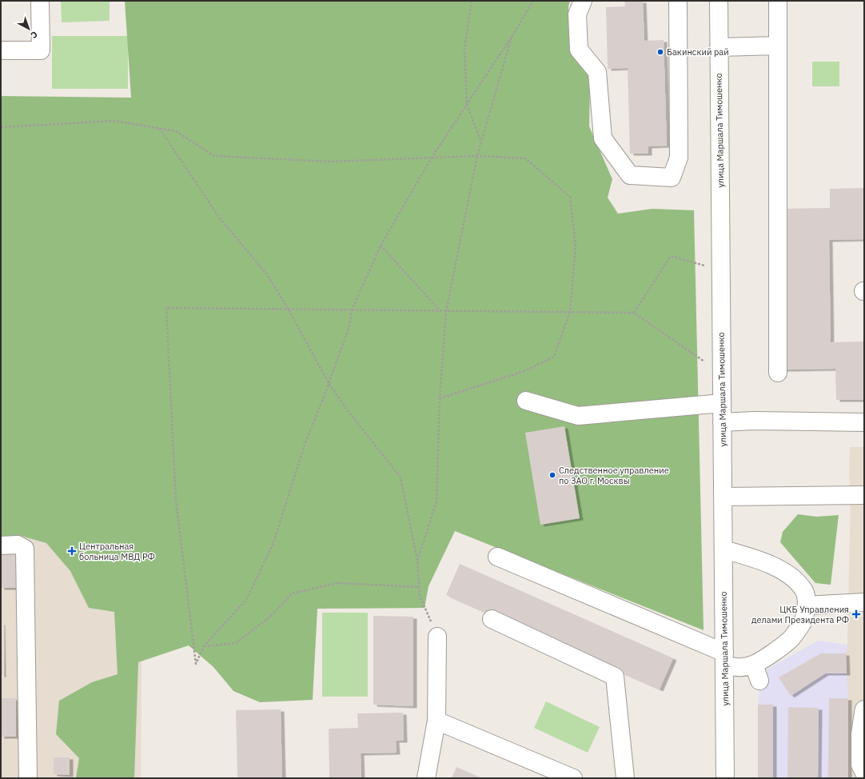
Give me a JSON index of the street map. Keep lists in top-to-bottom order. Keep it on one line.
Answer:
{"streets":{"street":["улица Маршала Тимошенко"]},"places":{"other":["Бакинский рай","Следственное управление по ЗАО г. Москвы"],"health":["Центральная больница МВД РФ","ЦКБ Управления делами Президента РФ"]},"north":"bottom right"}
